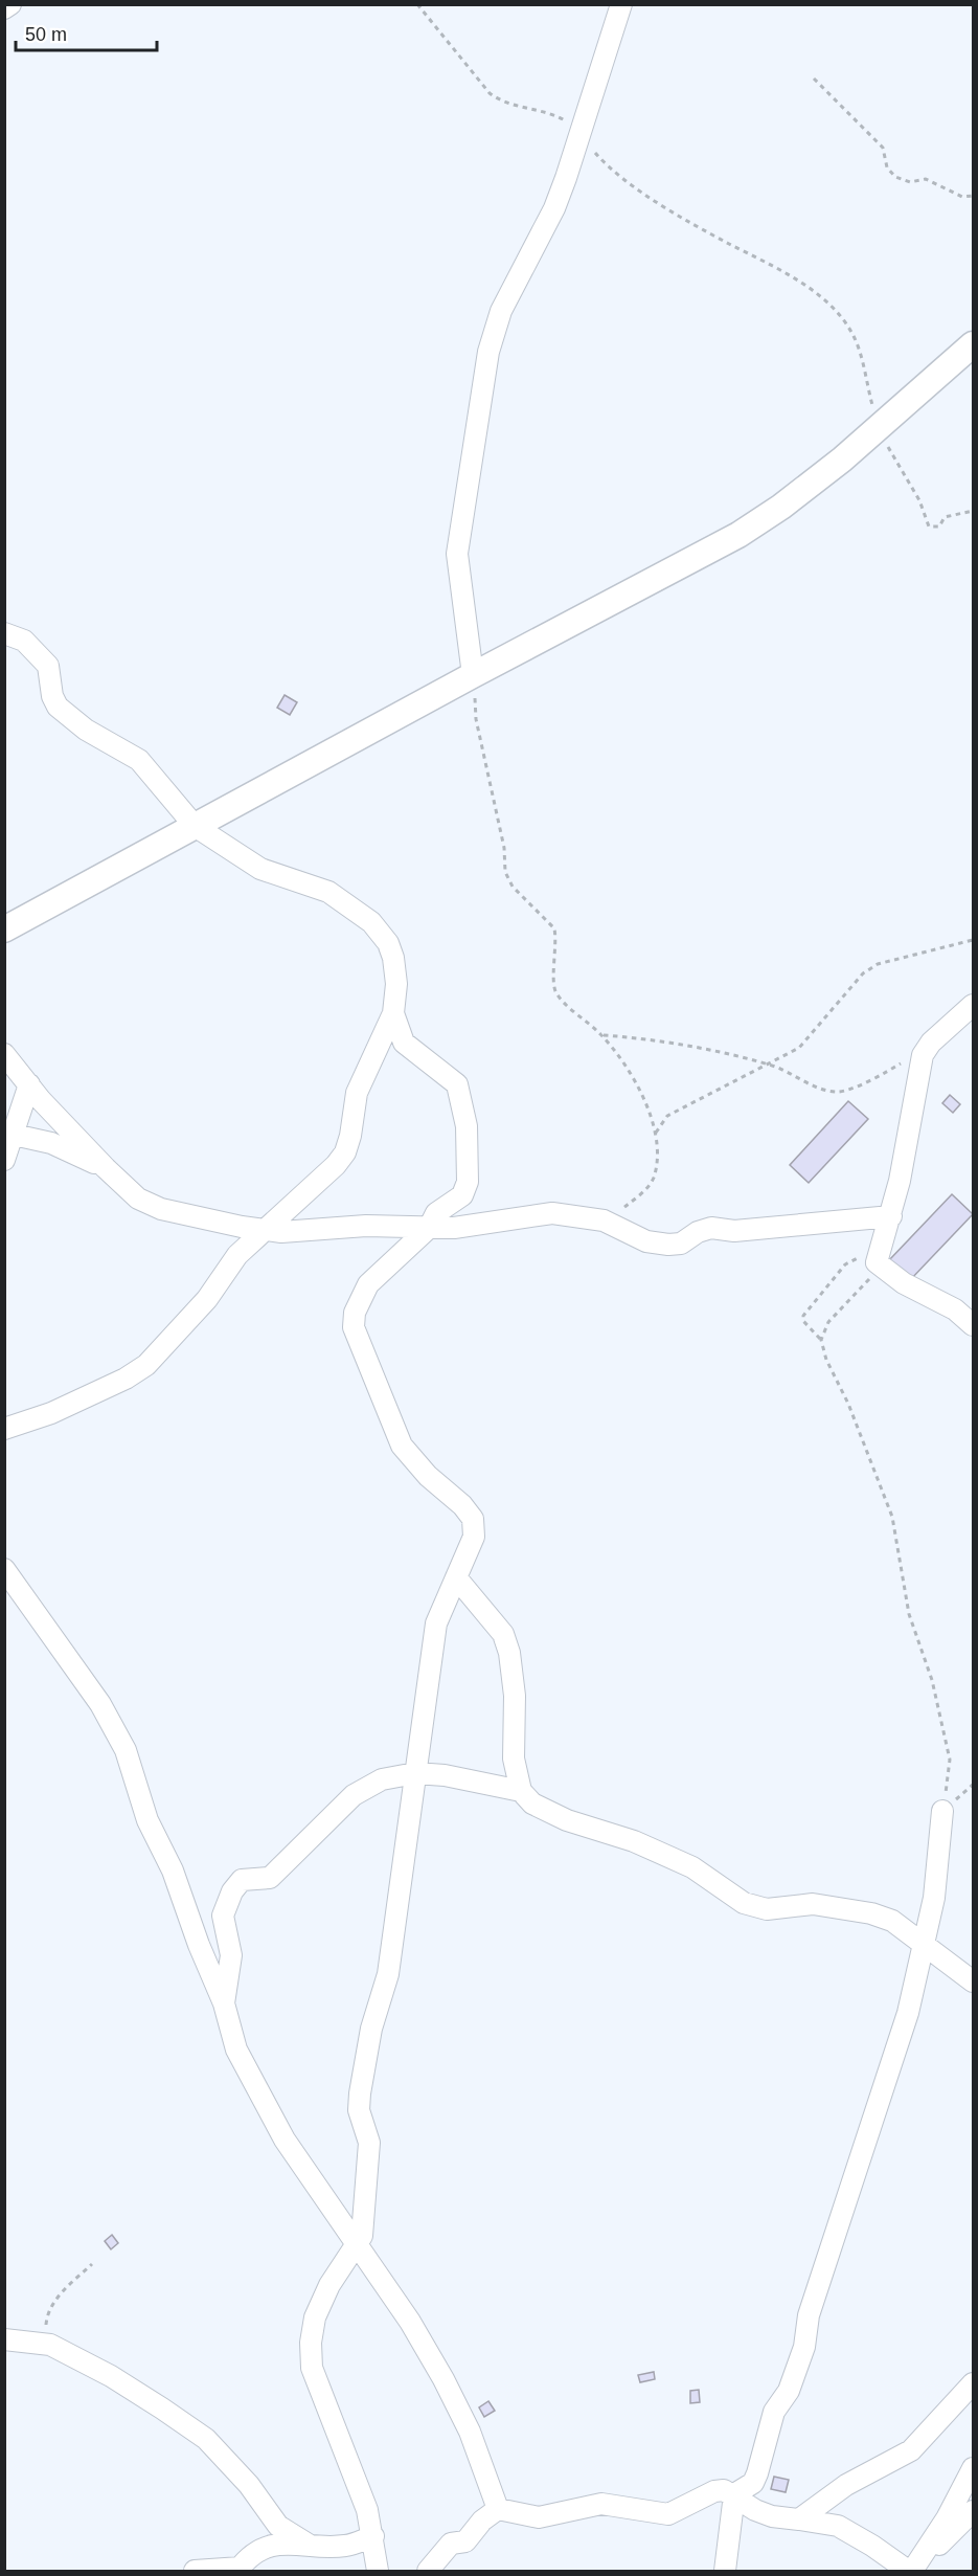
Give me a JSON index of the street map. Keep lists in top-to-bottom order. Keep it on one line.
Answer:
{"scale_bar":"50 m"}
